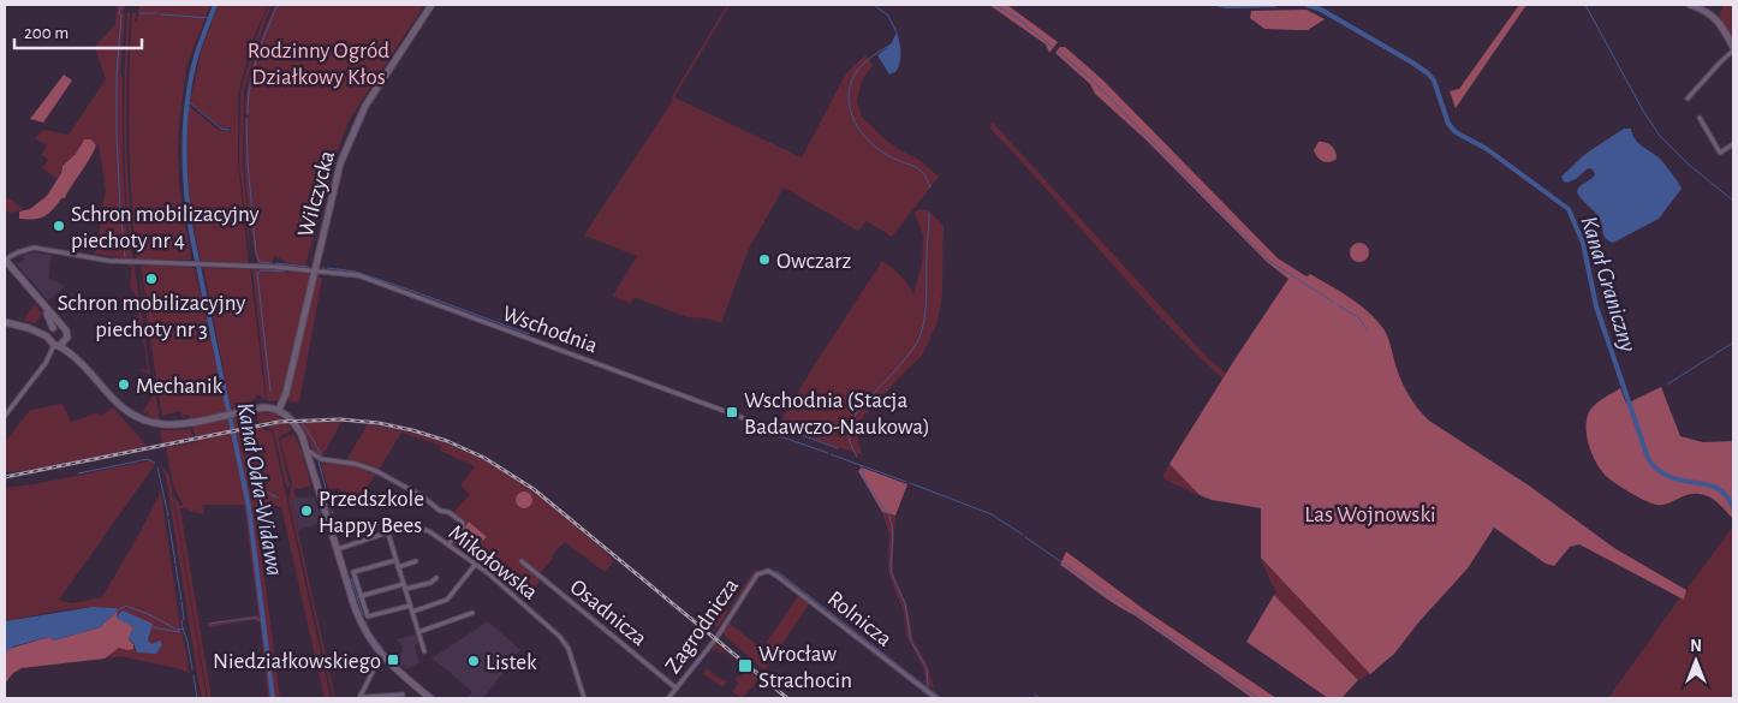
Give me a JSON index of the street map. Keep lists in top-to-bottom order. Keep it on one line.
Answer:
{"streets":{"main road":["Wilczycka"],"street":["Wschodnia","Mikołowska","Osadnicza","Rolnicza","Zagrodnicza"]},"crossings":[["Wilczycka","Wschodnia"],["Osadnicza","Zagrodnicza"],["Rolnicza","Zagrodnicza"]],"water":["Kanał Graniczny","Kanał Odra-Widawa"],"parks":["Rodzinny Ogród Działkowy Kłos","Las Wojnowski"],"places":{"other":["Schron mobilizacyjny piechoty nr 4","Owczarz","Schron mobilizacyjny piechoty nr 3","Mechanik","Przedszkole Happy Bees","Listek"],"transit":["Wschodnia (Stacja Badawczo-Naukowa)","Niedziałkowskiego","Wrocław Strachocin"]},"scale_bar":"200 m","north":"top"}
